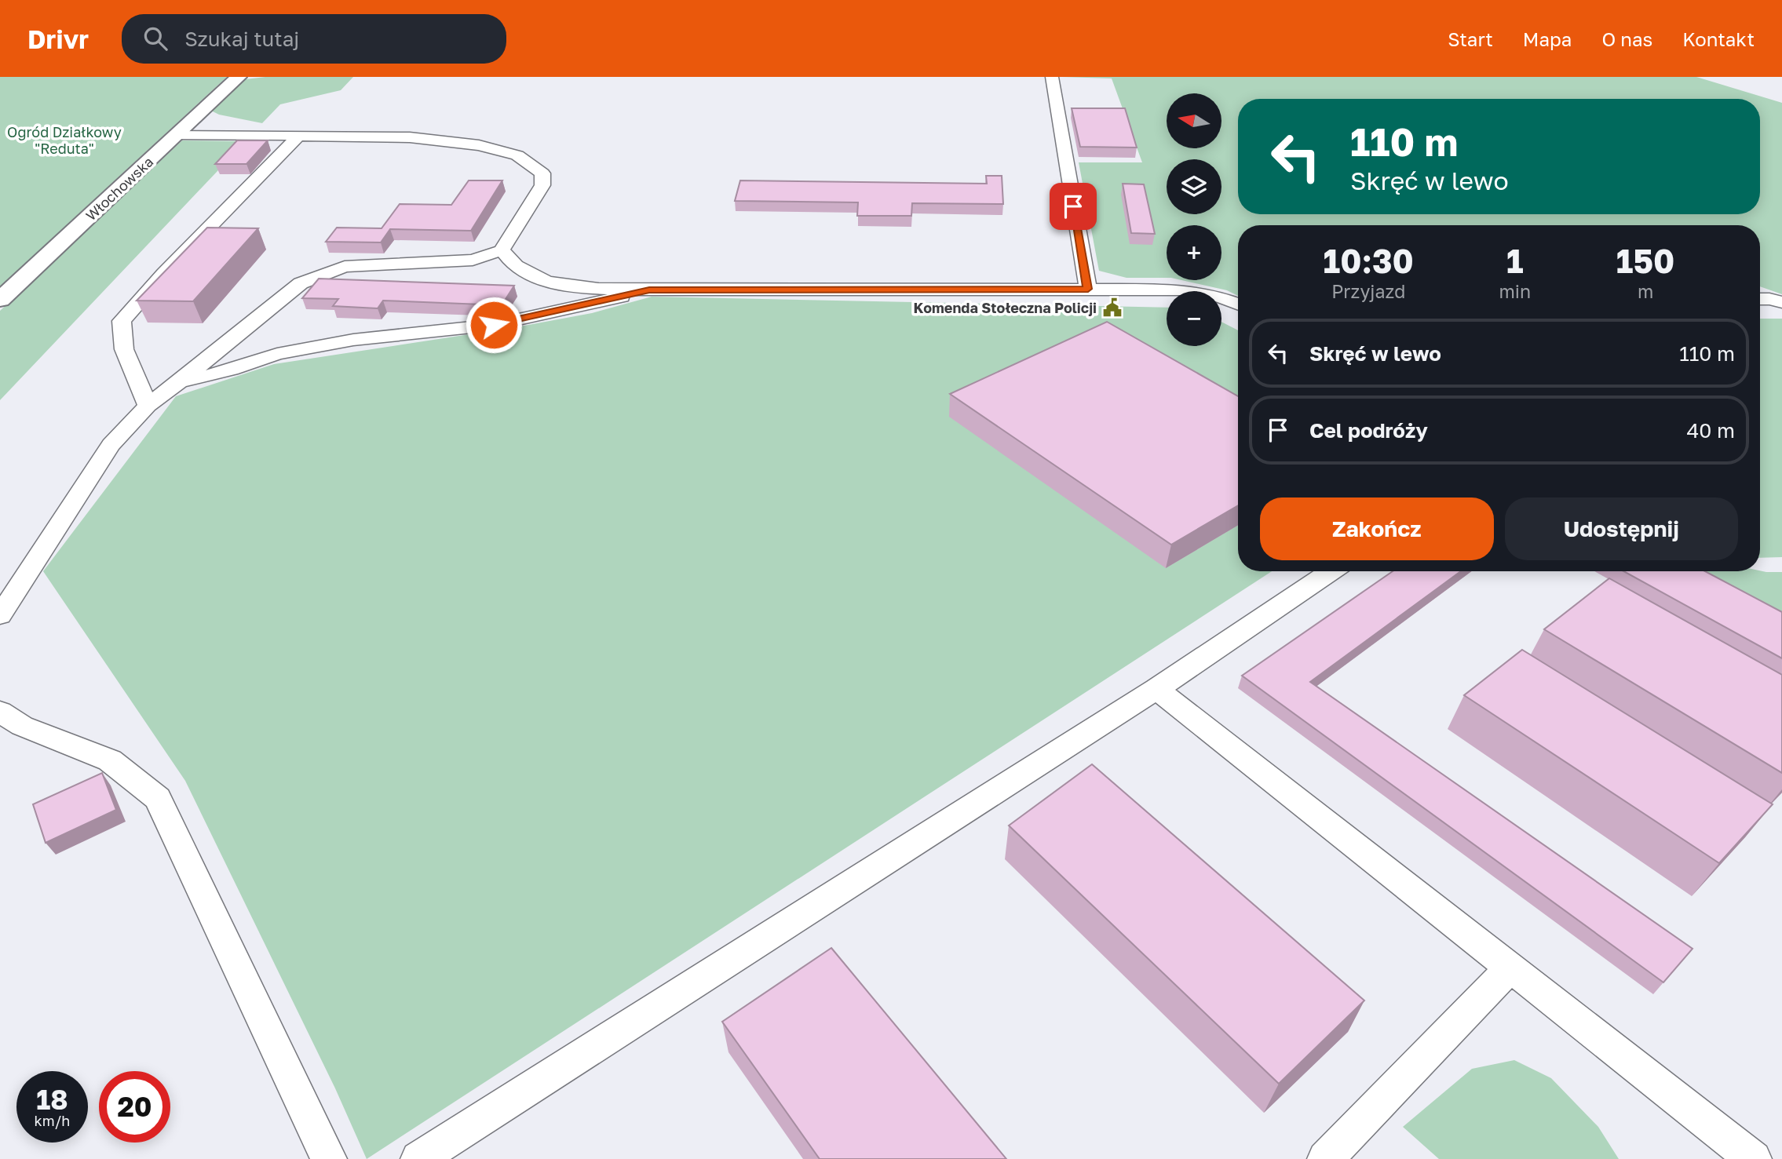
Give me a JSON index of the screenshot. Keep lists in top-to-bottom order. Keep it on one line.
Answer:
{"streets":{"street":["Włochowska"]},"parks":["Ogród Działkowy \"Reduta\""],"places":{"public building":["Komenda Stołeczna Policji"]},"north":"left","page":{"header":"Drivr","search":"Szukaj tutaj","nav":["Start","Mapa","O nas","Kontakt"],"map_buttons":["+","−"],"turn":["110 m","Skręć w lewo"],"eta":["10:30","Przyjazd","1","min","150","m"],"list":[{"name":"Skręć w lewo","value":"110 m"},{"name":"Cel podróży","value":"40 m"}],"buttons":["Zakończ","Udostępnij"],"speed":"18 km/h","limit":"20"}}
